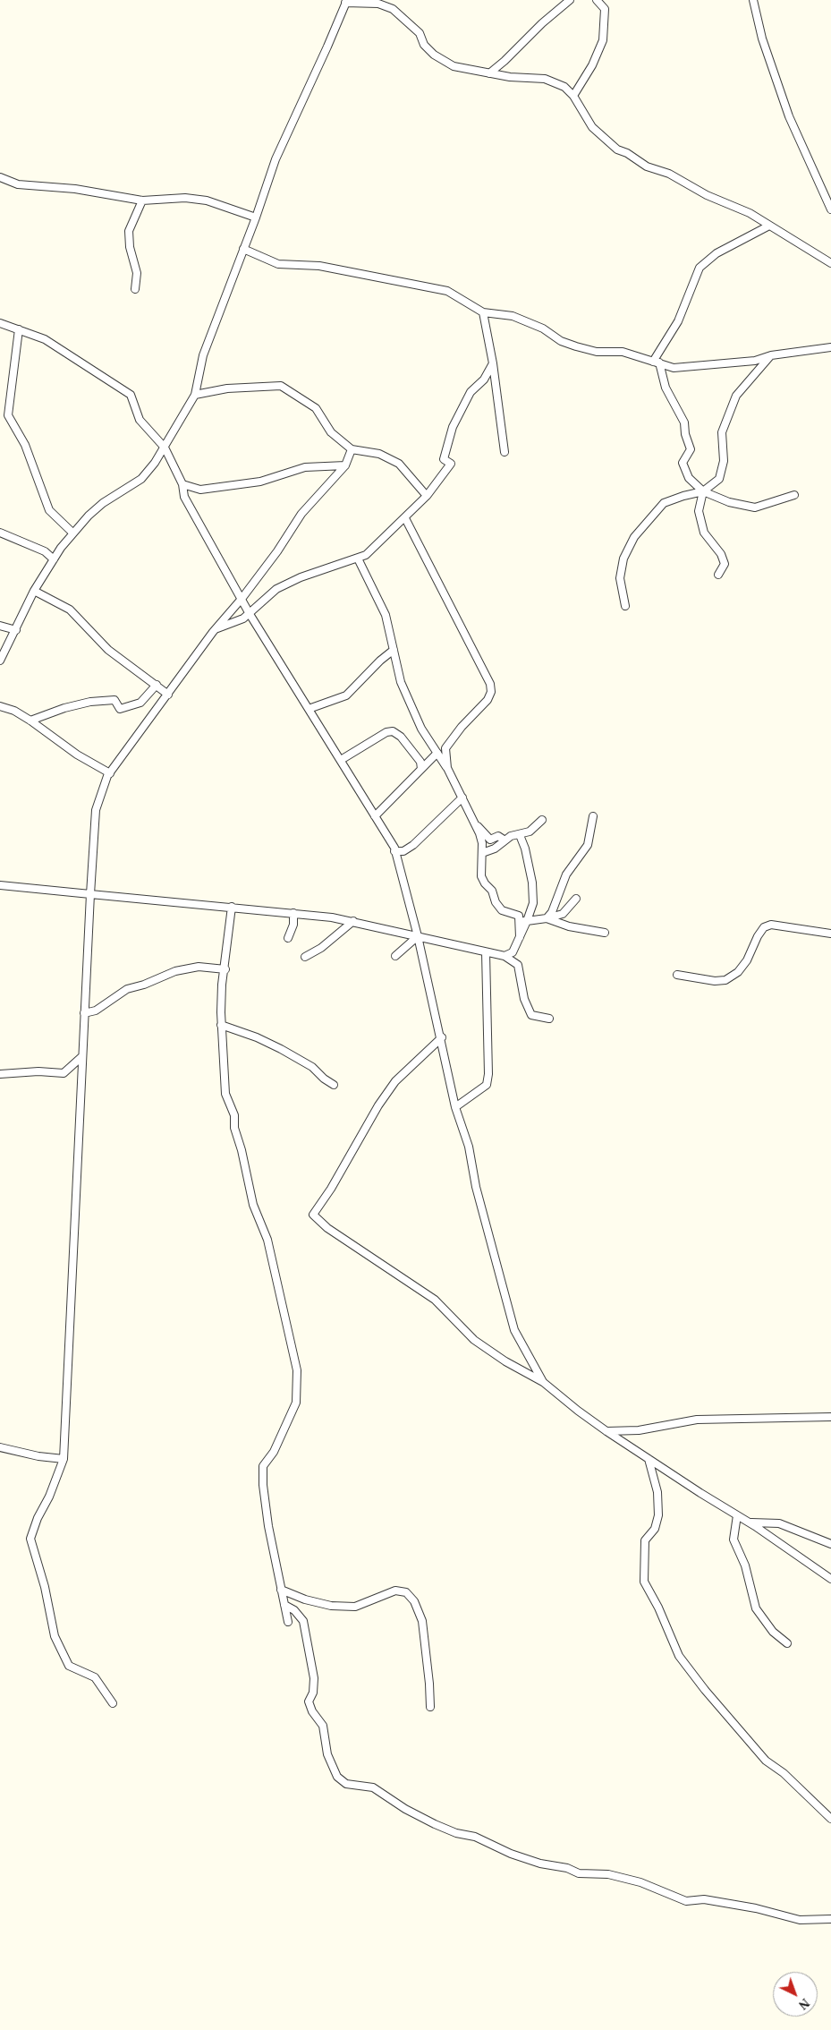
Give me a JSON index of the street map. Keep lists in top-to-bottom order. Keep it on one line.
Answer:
{"north":"bottom right"}
